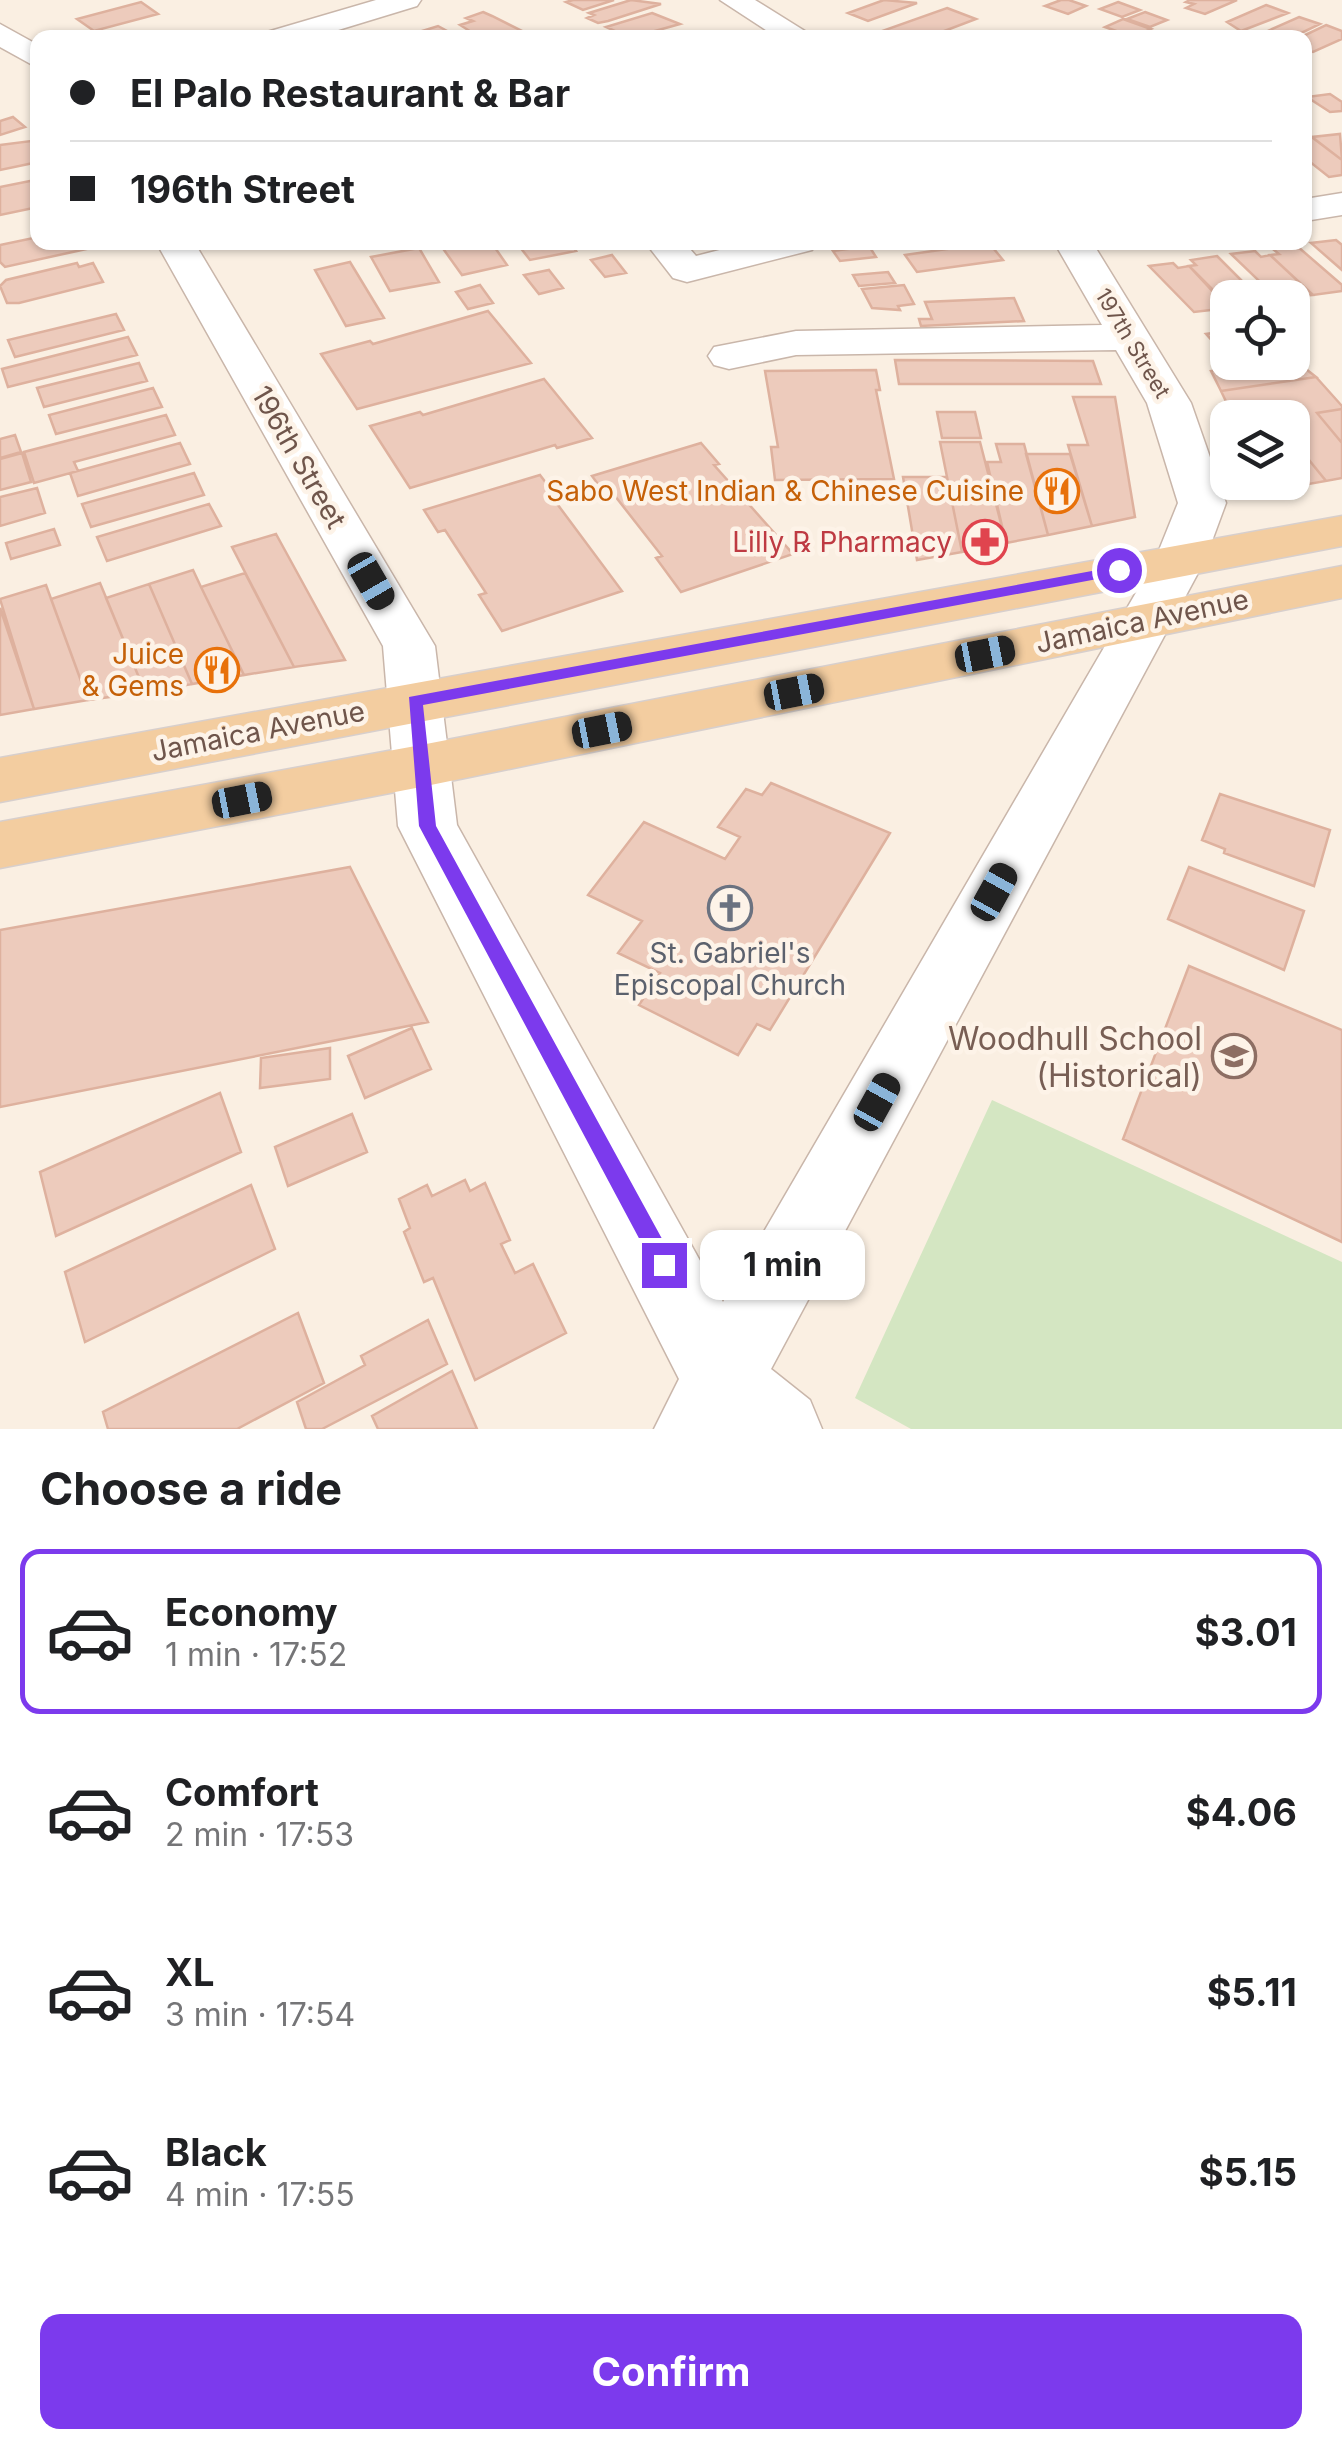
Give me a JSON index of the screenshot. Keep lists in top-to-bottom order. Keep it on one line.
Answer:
{"streets":{"main road":["Jamaica Avenue"],"street":["197th Street","196th Street"]},"crossings":[["197th Street","196th Street"],["197th Street","Jamaica Avenue"],["196th Street","Jamaica Avenue"]],"places":{"restaurant":["Sabo West Indian & Chinese Cuisine","Juice & Gems"],"pharmacy":["Lilly ℞ Pharmacy"],"church":["St. Gabriel's Episcopal Church"],"school or university":["Woodhull School (Historical)"]},"page":{"banner":["El Palo Restaurant & Bar","196th Street"],"bubble":"1 min","heading":"Choose a ride","list":[{"name":"Economy","note":"1 min · 17:52","value":"$3.01"},{"name":"Comfort","note":"2 min · 17:53","value":"$4.06"},{"name":"XL","note":"3 min · 17:54","value":"$5.11"},{"name":"Black","note":"4 min · 17:55","value":"$5.15"}],"buttons":"Confirm"}}
